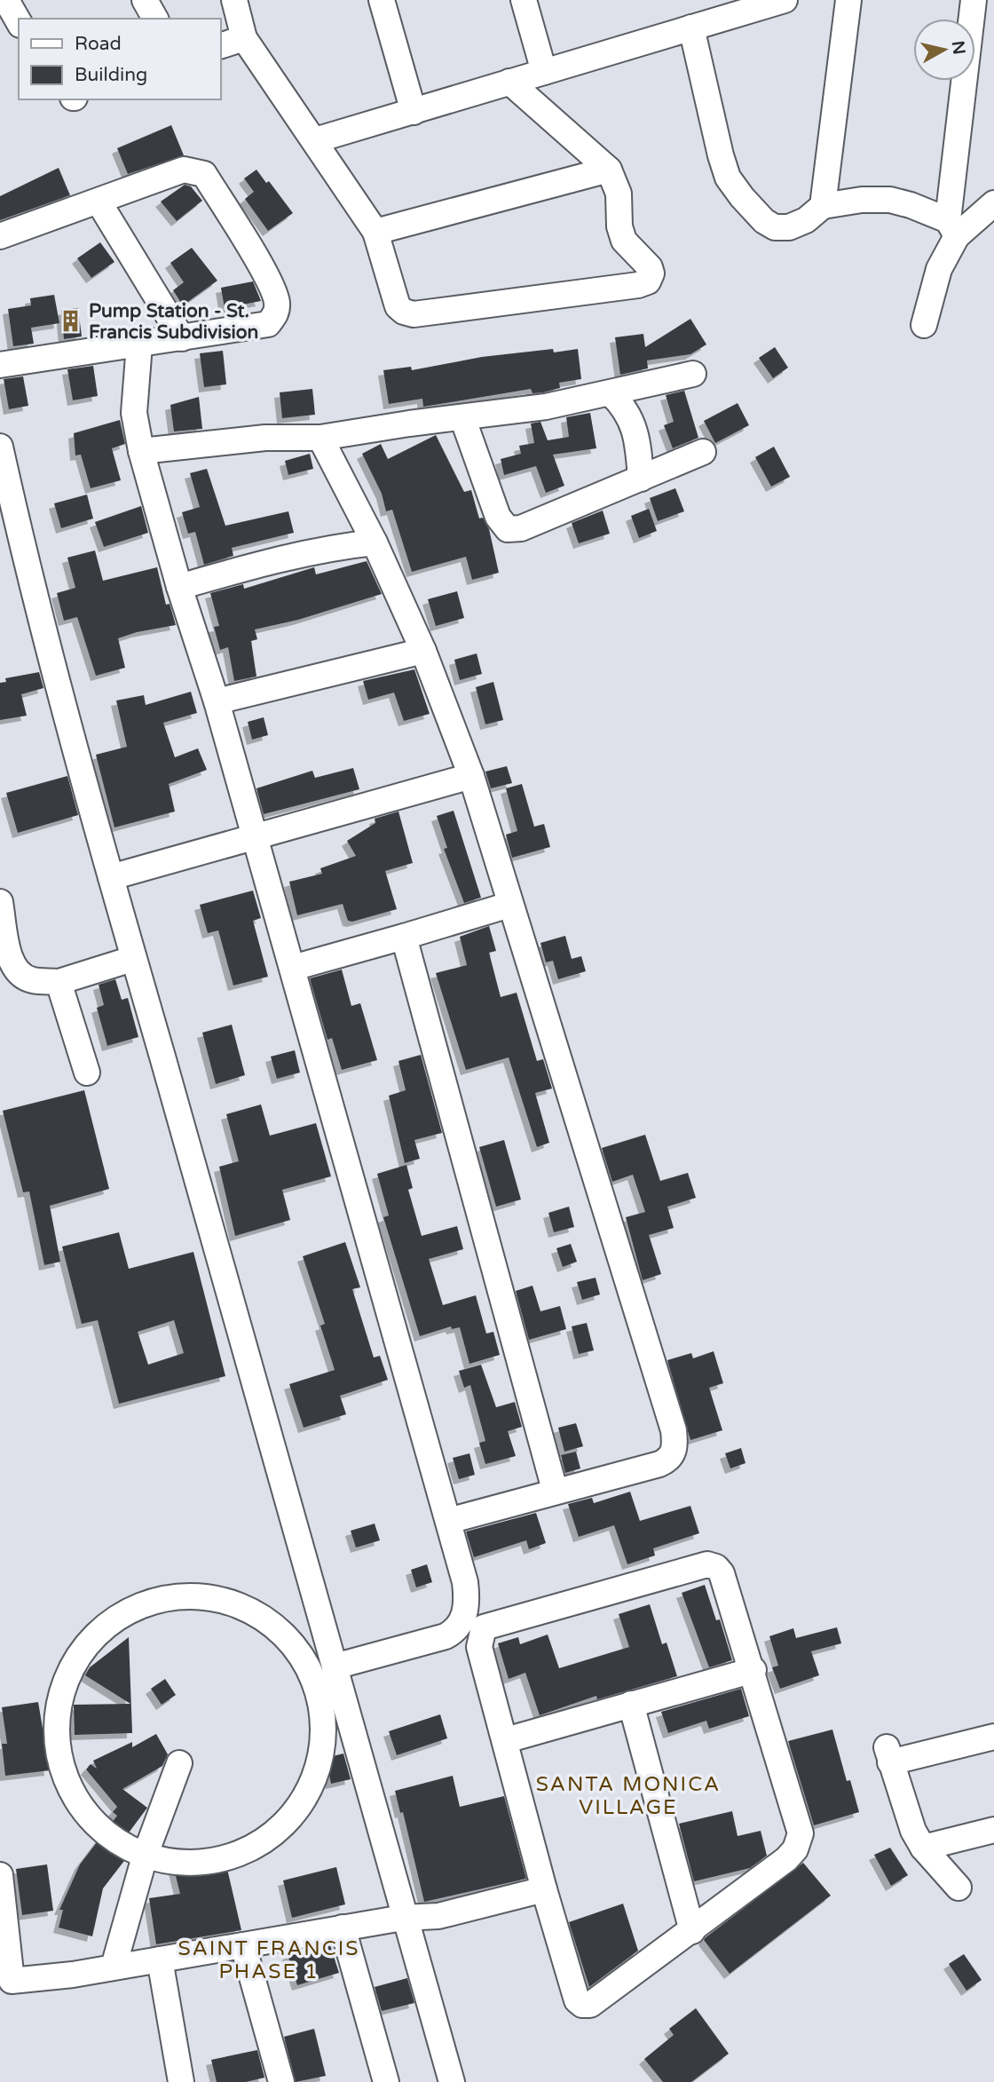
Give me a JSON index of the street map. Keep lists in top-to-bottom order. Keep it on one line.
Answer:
{"districts":["SANTA MONICA VILLAGE","SAINT FRANCIS PHASE 1"],"places":{"building":["Pump Station - St. Francis Subdivision"]},"legend":["Road","Building"],"north":"right"}
